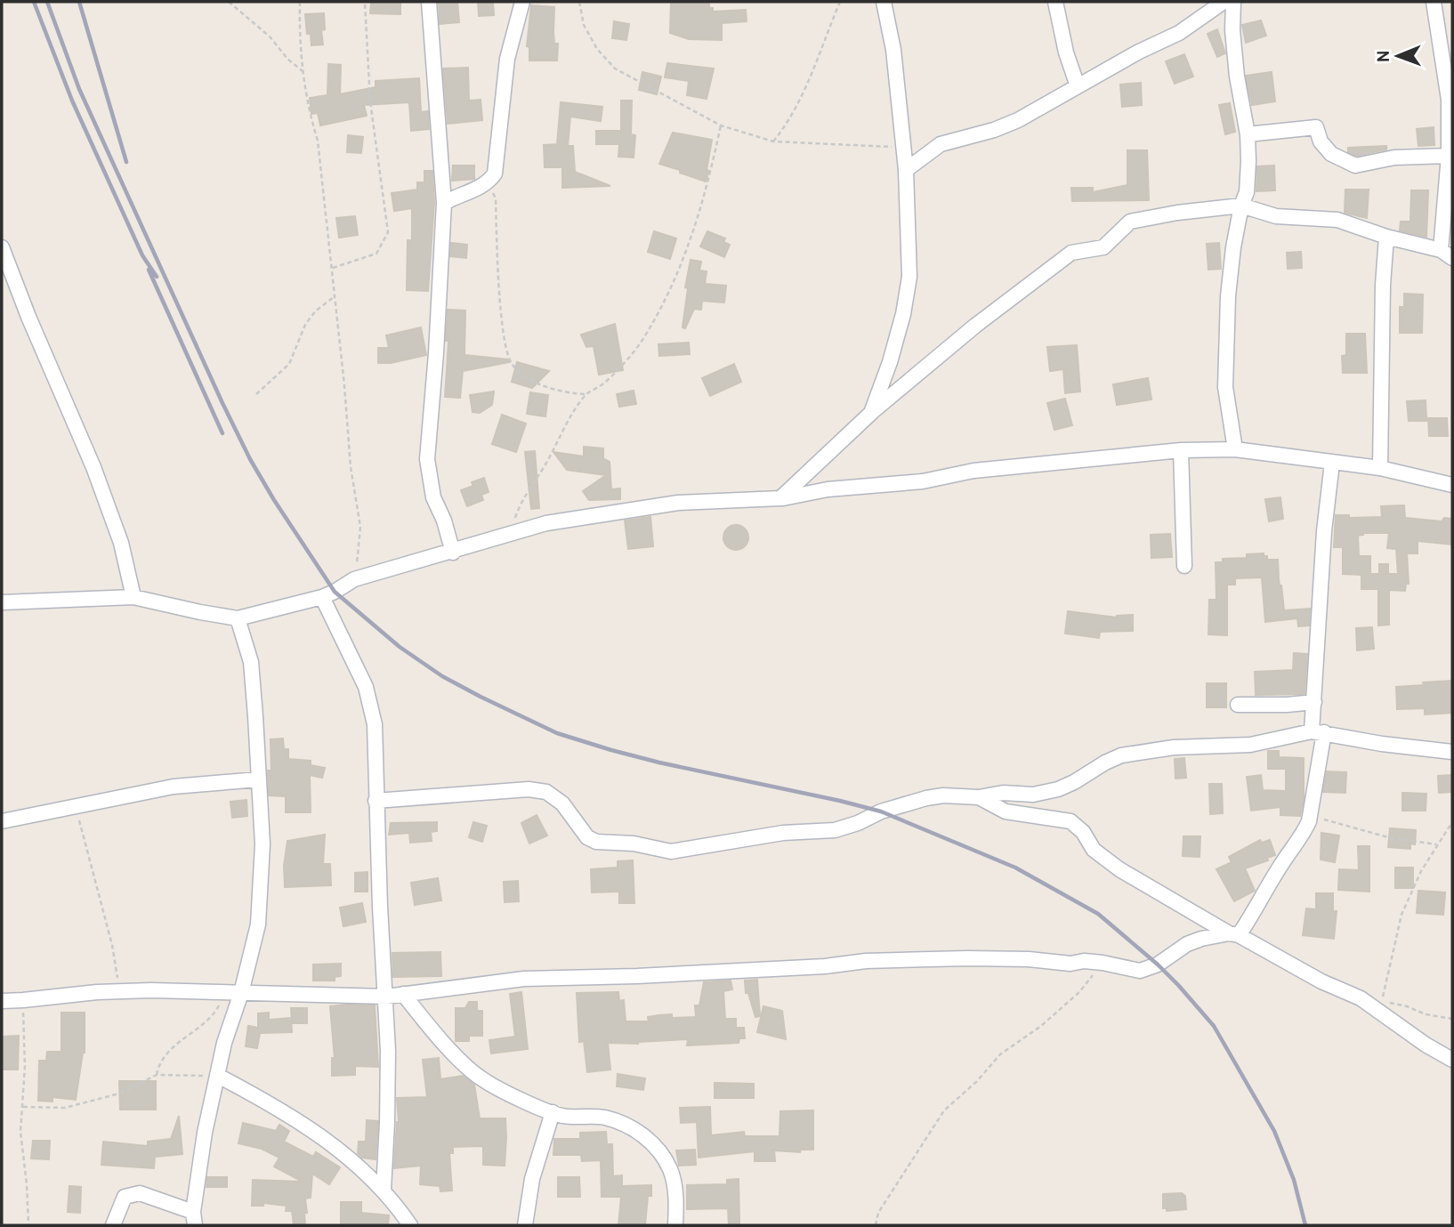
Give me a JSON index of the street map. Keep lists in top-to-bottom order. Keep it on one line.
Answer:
{"north":"left"}
